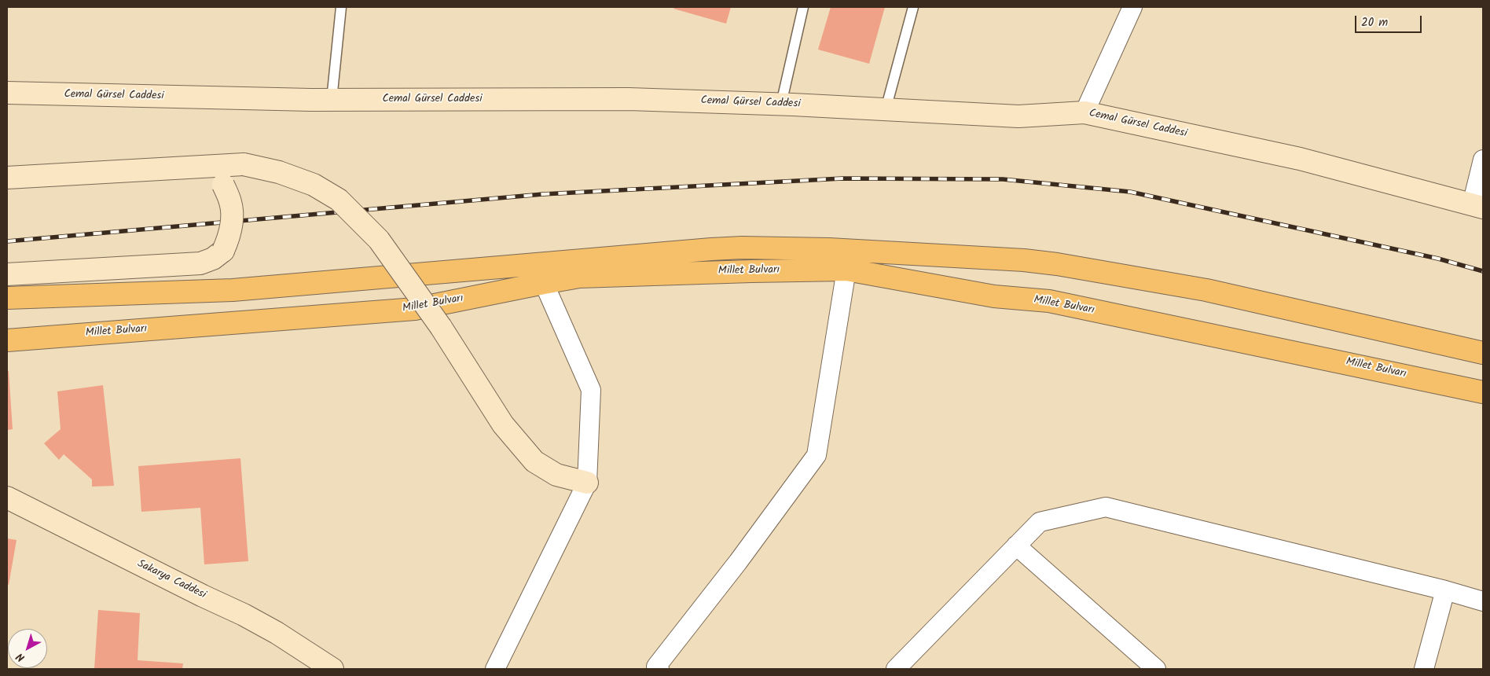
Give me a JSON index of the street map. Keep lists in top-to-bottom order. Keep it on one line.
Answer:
{"streets":{"main road":["Millet Bulvarı"],"street":["Cemal Gürsel Caddesi","Sakarya Caddesi"]},"scale_bar":"20 m","north":"bottom left"}
